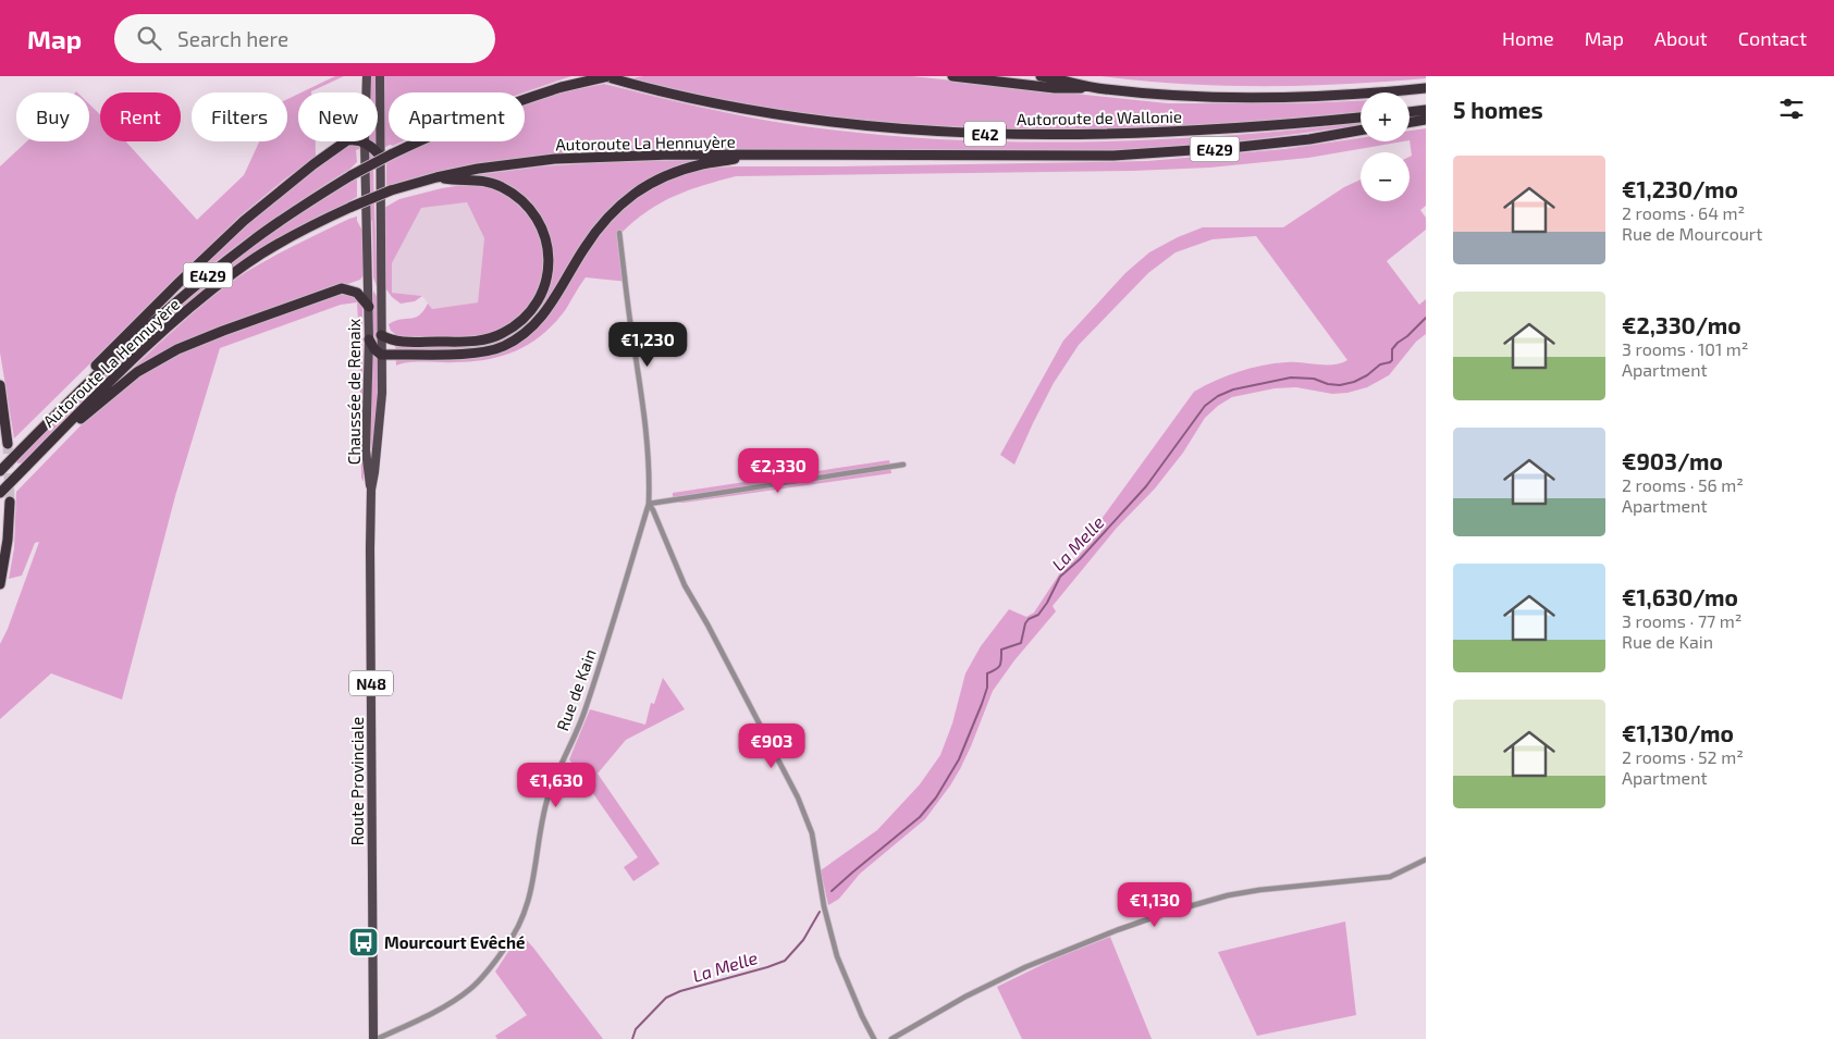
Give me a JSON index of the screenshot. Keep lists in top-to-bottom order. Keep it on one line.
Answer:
{"streets":{"highway":["Autoroute de Wallonie","E42","Autoroute La Hennuyère","E429"],"main road":["Chaussée de Renaix","N48","Route Provinciale"],"street":["Rue de Kain"]},"crossings":[["Chaussée de Renaix","Route Provinciale"],["Rue de Kain","Route Provinciale"]],"water":["La Melle"],"places":{"bus stop":["Mourcourt Evêché"]},"page":{"header":"Map","search":"Search here","nav":["Home","Map","About","Contact"],"heading":"5 homes","map_buttons":["+","−"],"chip":["Buy","Rent","Filters","New","Apartment"],"list":[{"name":"€1,230/mo","note":"2 rooms · 64 m² · Rue de Mourcourt"},{"name":"€2,330/mo","note":"3 rooms · 101 m² · Apartment"},{"name":"€903/mo","note":"2 rooms · 56 m² · Apartment"},{"name":"€1,630/mo","note":"3 rooms · 77 m² · Rue de Kain"},{"name":"€1,130/mo","note":"2 rooms · 52 m² · Apartment"}],"price":["€1,230","€2,330","€903","€1,630","€1,130"]}}
